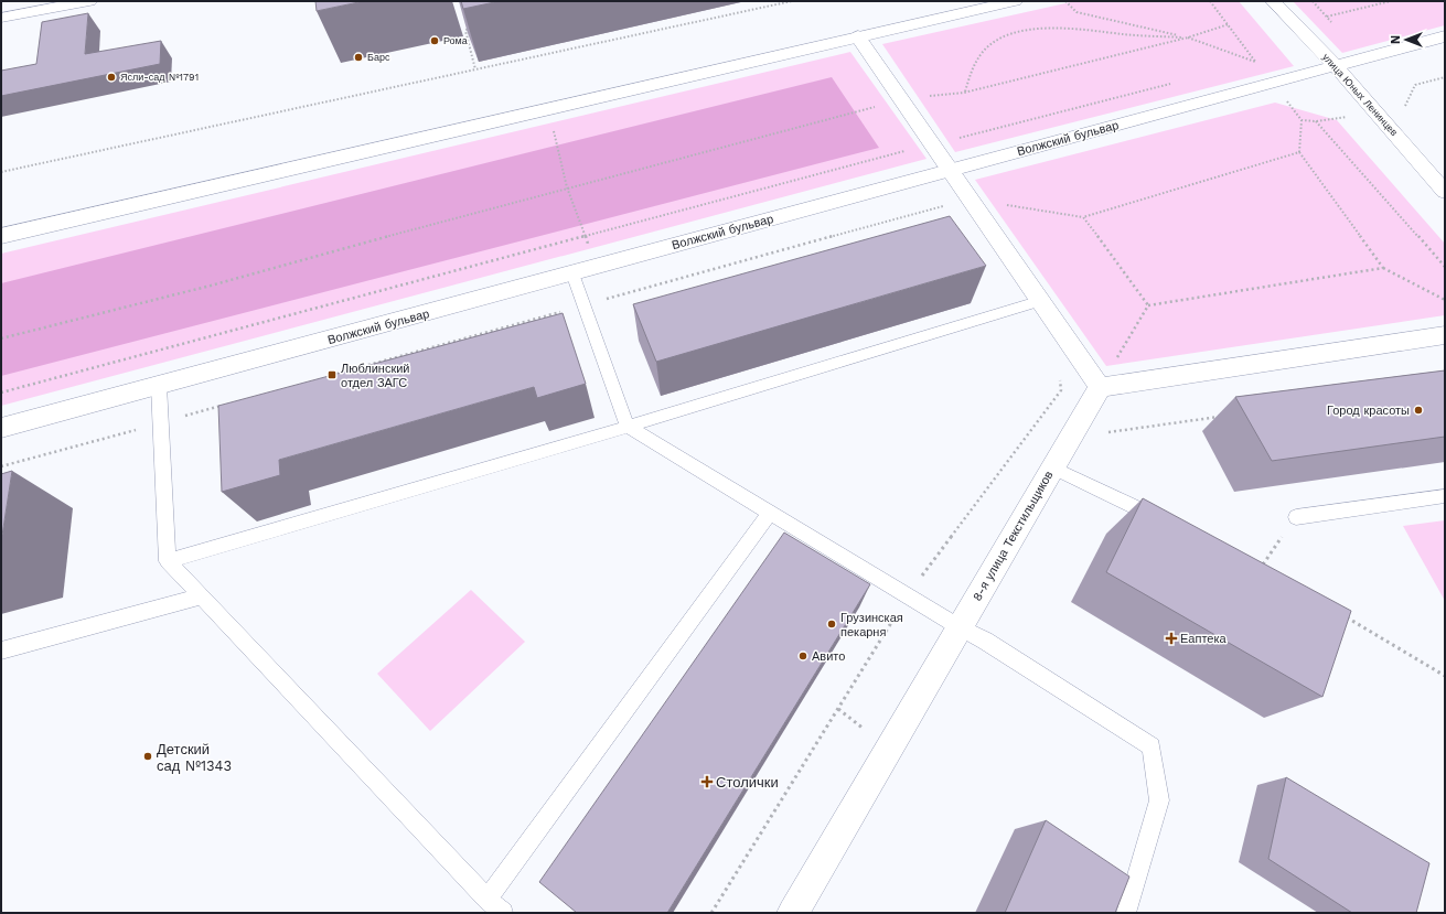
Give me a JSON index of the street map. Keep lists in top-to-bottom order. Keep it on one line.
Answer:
{"streets":{"main road":["улица Юных Ленинцев","Волжский бульвар","8-я улица Текстильщиков"]},"crossings":[["улица Юных Ленинцев","Волжский бульвар"]],"places":{"other":["Рома","Барс","Ясли-сад №1791","Город красоты","Грузинская пекарня","Авито","Детский сад №1343"],"transit":["Люблинский отдел ЗАГС"],"health":["Еаптека","Столички"]},"north":"left"}
